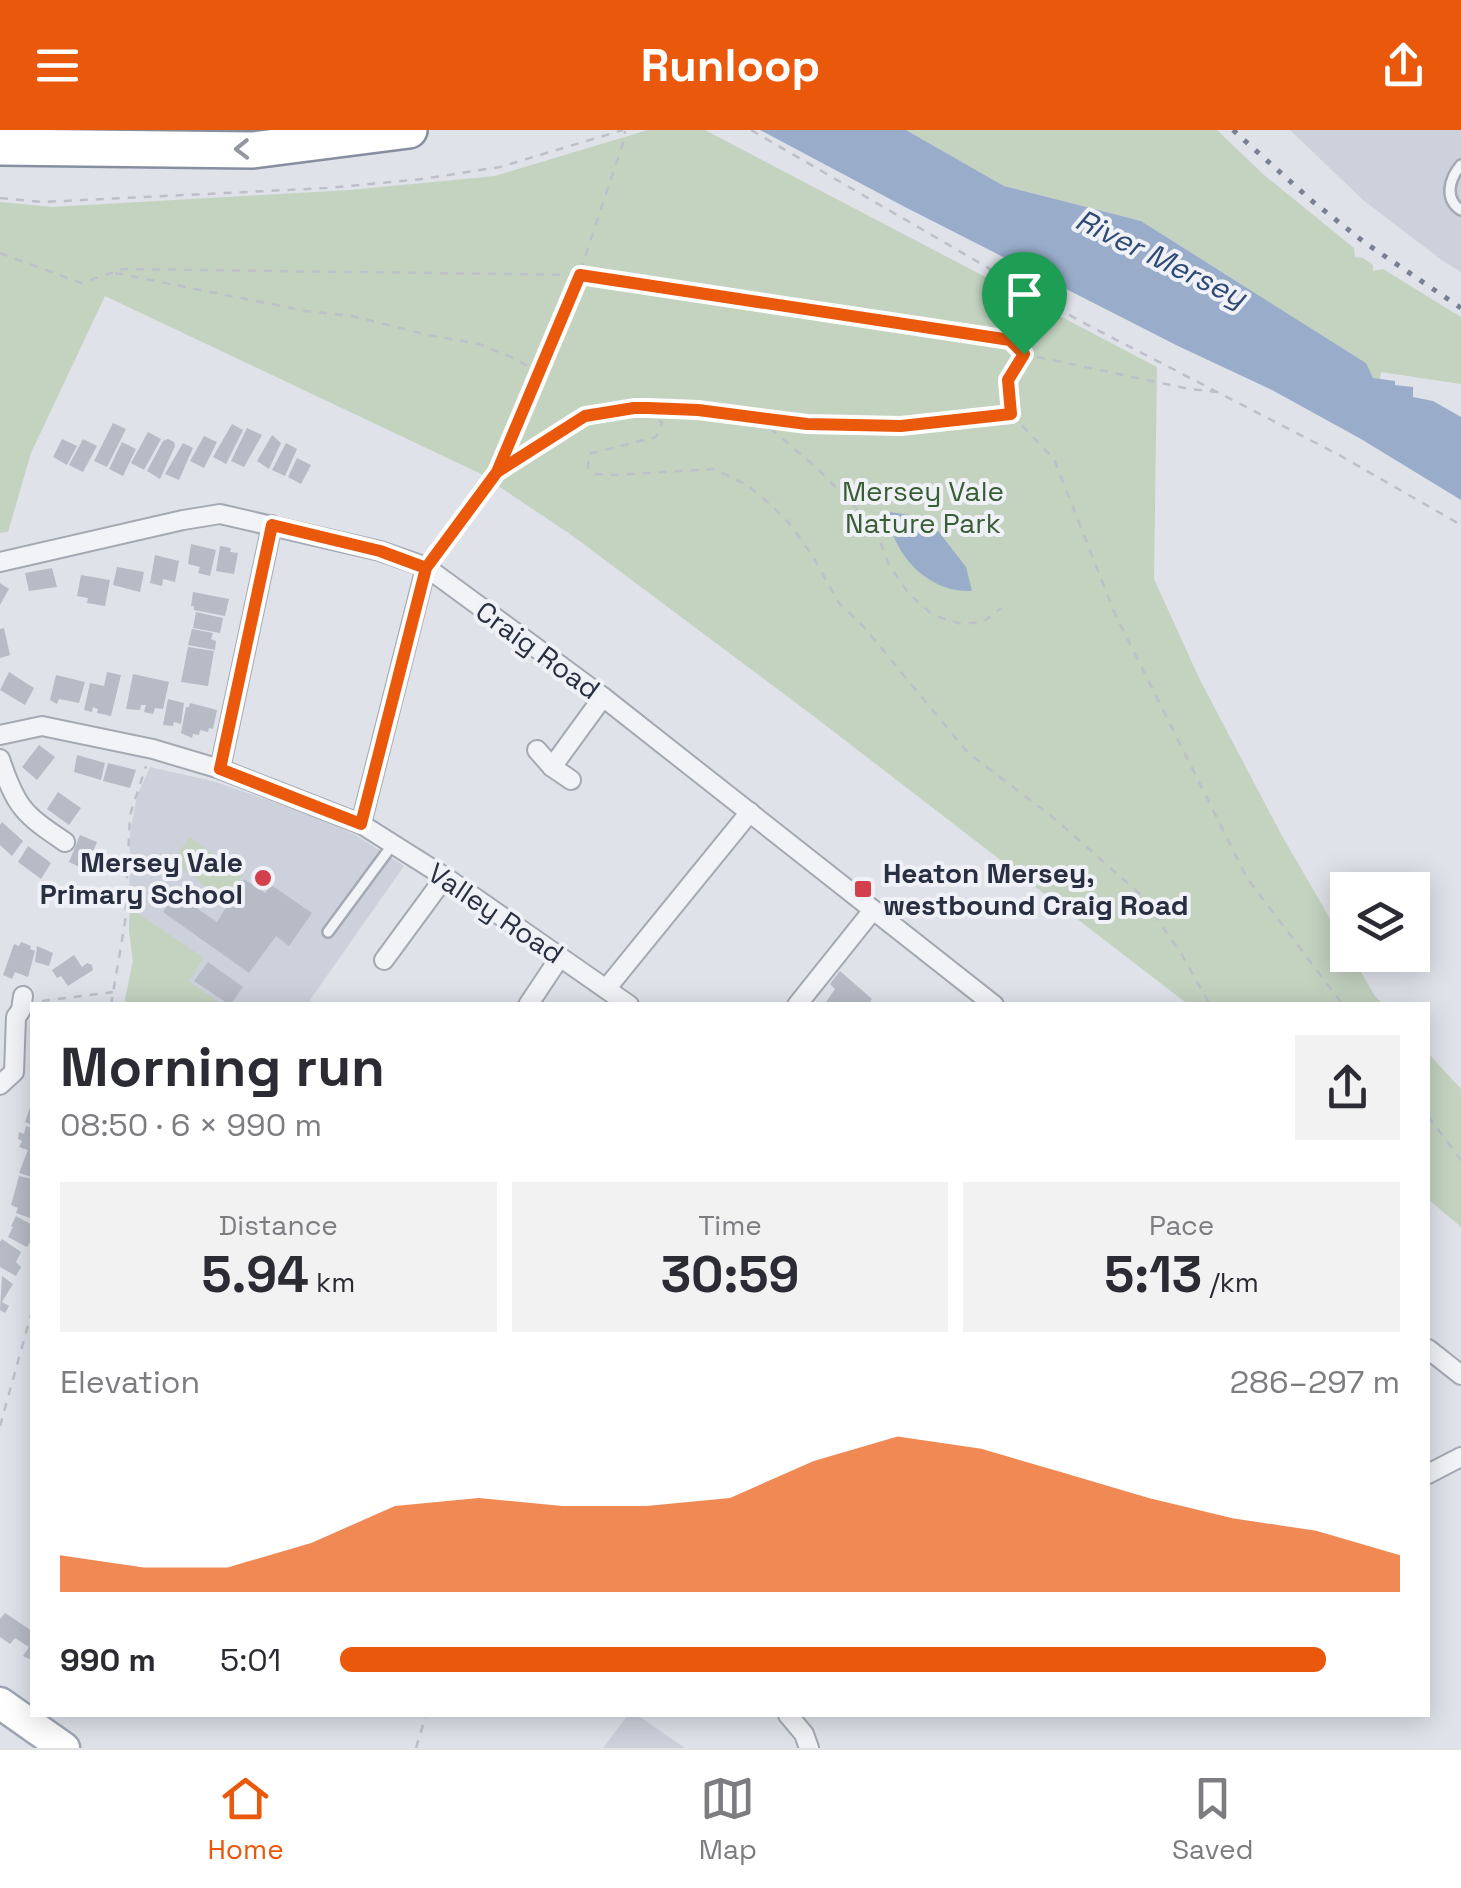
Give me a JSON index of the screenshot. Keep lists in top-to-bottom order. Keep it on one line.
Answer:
{"streets":{"street":["Craig Road","Valley Road"]},"water":["River Mersey"],"parks":["Mersey Vale Nature Park"],"places":{"other":["Mersey Vale Primary School"],"transit":["Heaton Mersey, westbound Craig Road"]},"page":{"header":"Runloop","heading":["Morning run","08:50 · 6 × 990 m"],"stats":[["Distance","5.94 km"],["Time","30:59"],["Pace","5:13 /km"]],"chart":["Elevation","286–297 m"],"list":[{"name":"990 m","note":"5:01"}],"tabs":["Home","Map","Saved"]}}
